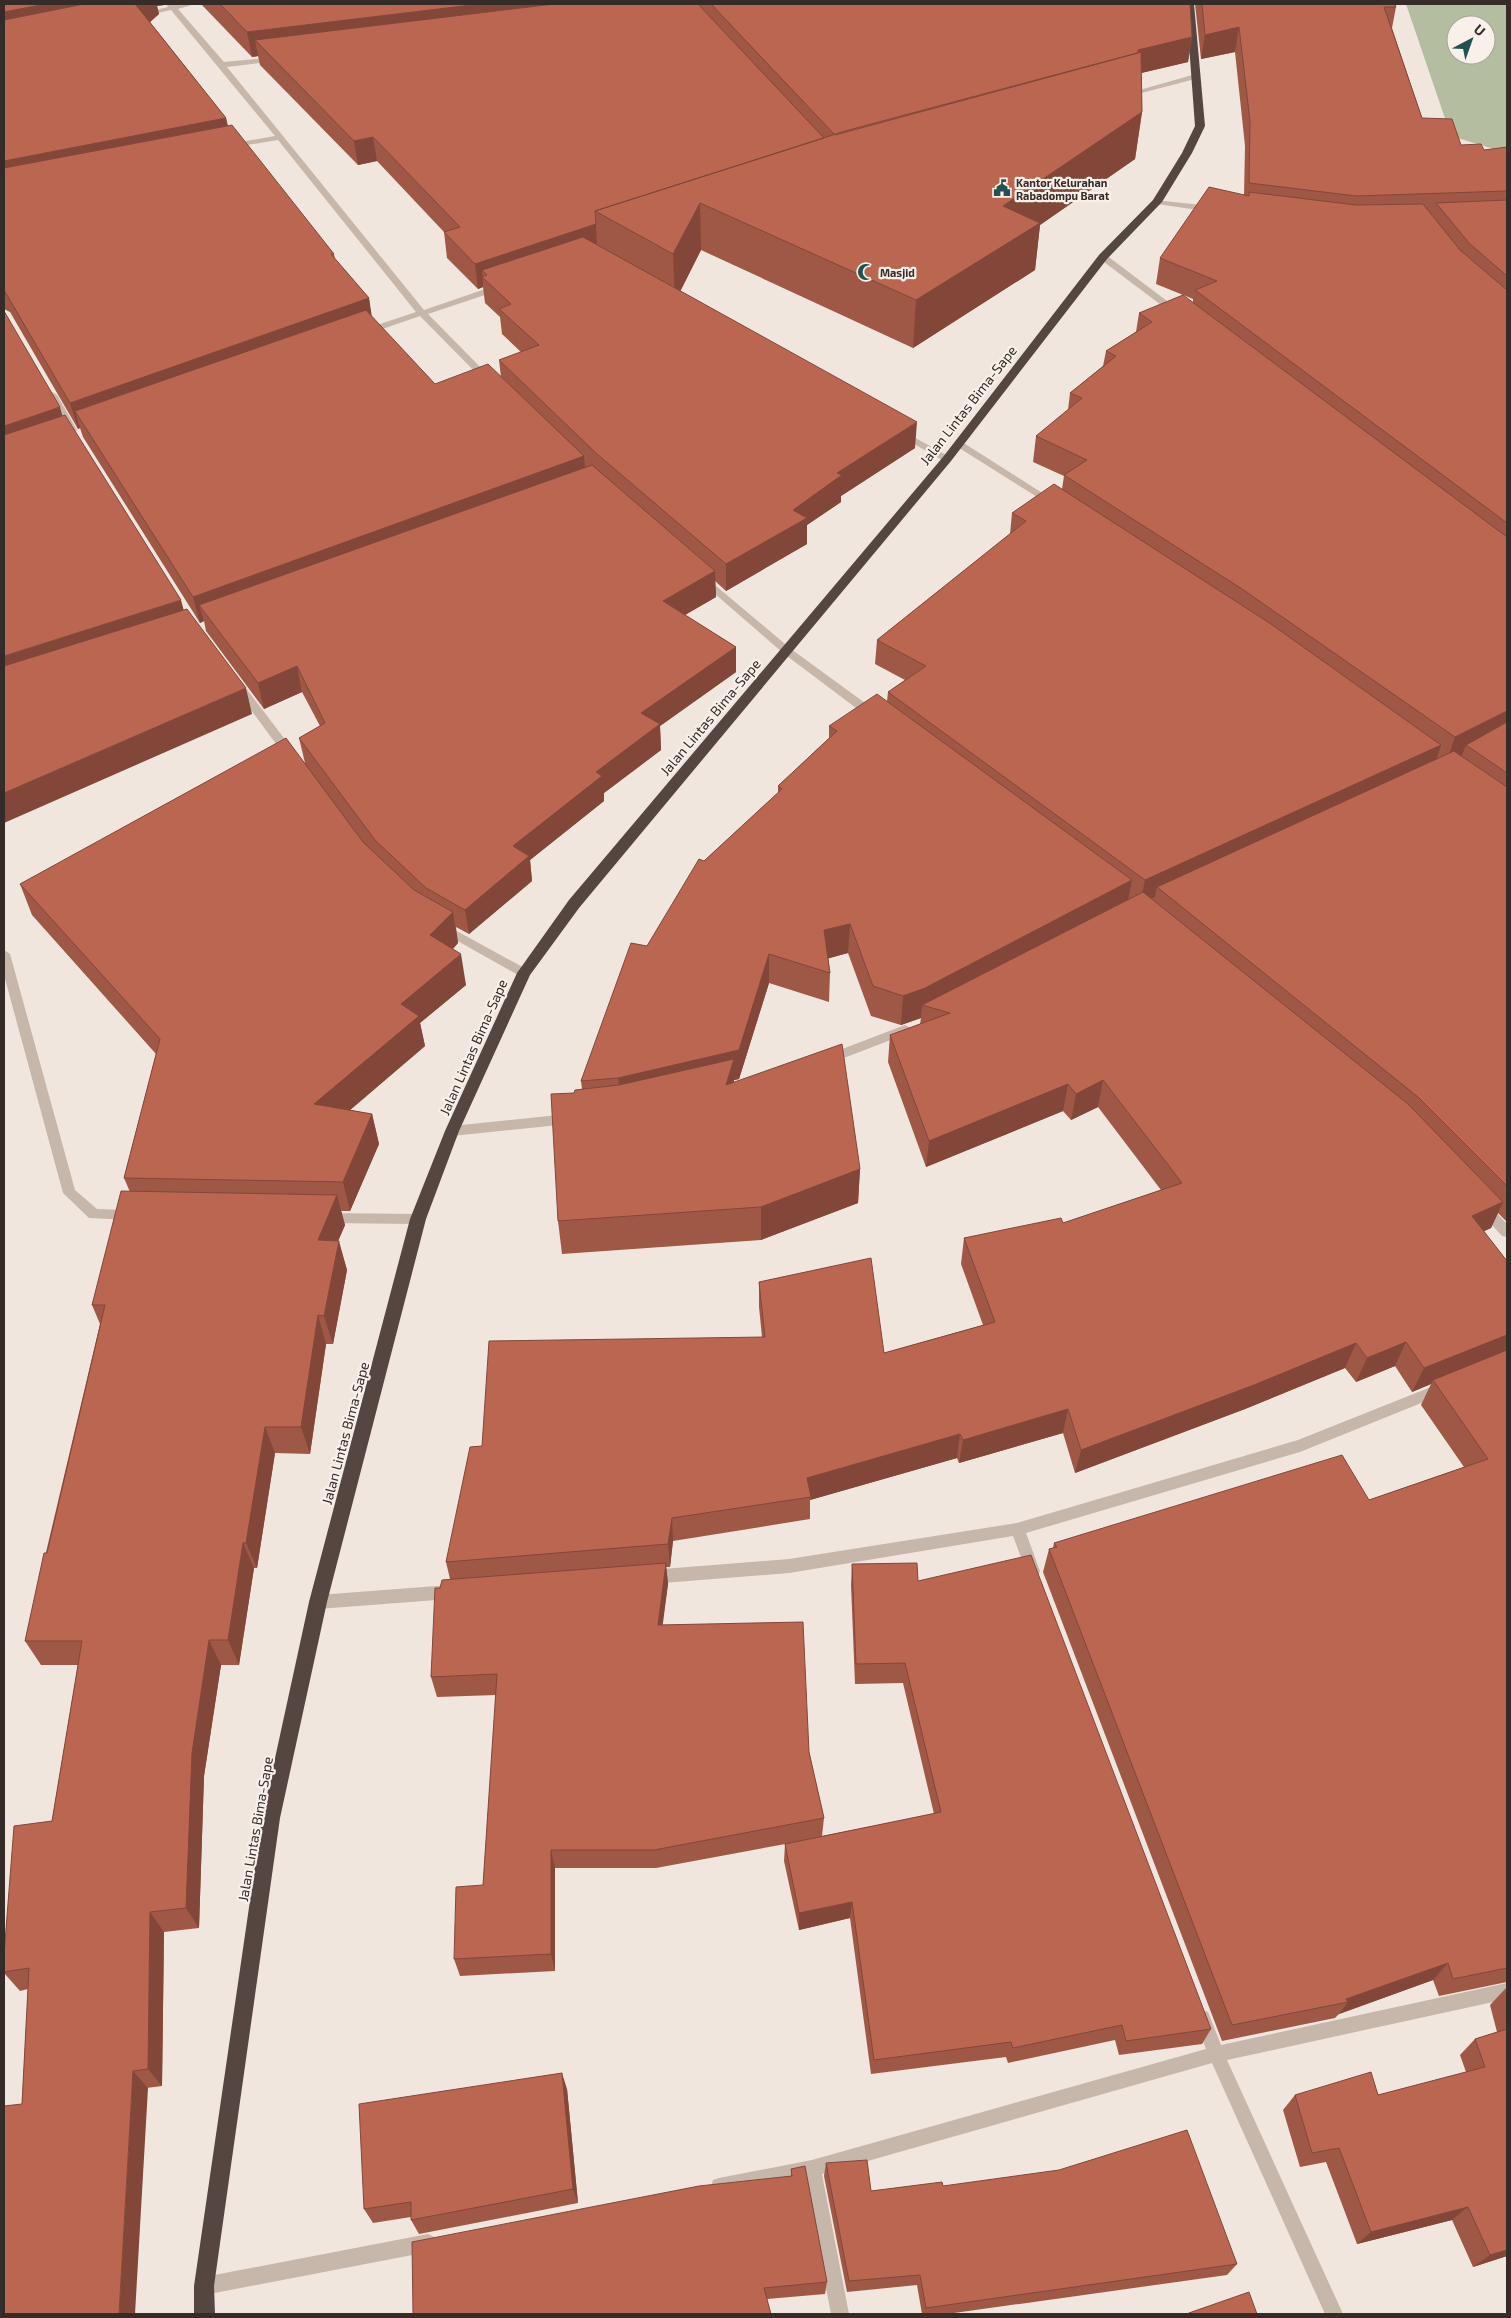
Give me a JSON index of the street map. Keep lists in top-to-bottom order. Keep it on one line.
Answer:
{"streets":{"highway":["Jalan Lintas Bima-Sape"]},"places":{"public building":["Kantor Kelurahan Rabadompu Barat"],"mosque":["Masjid"]},"north":"top right"}
